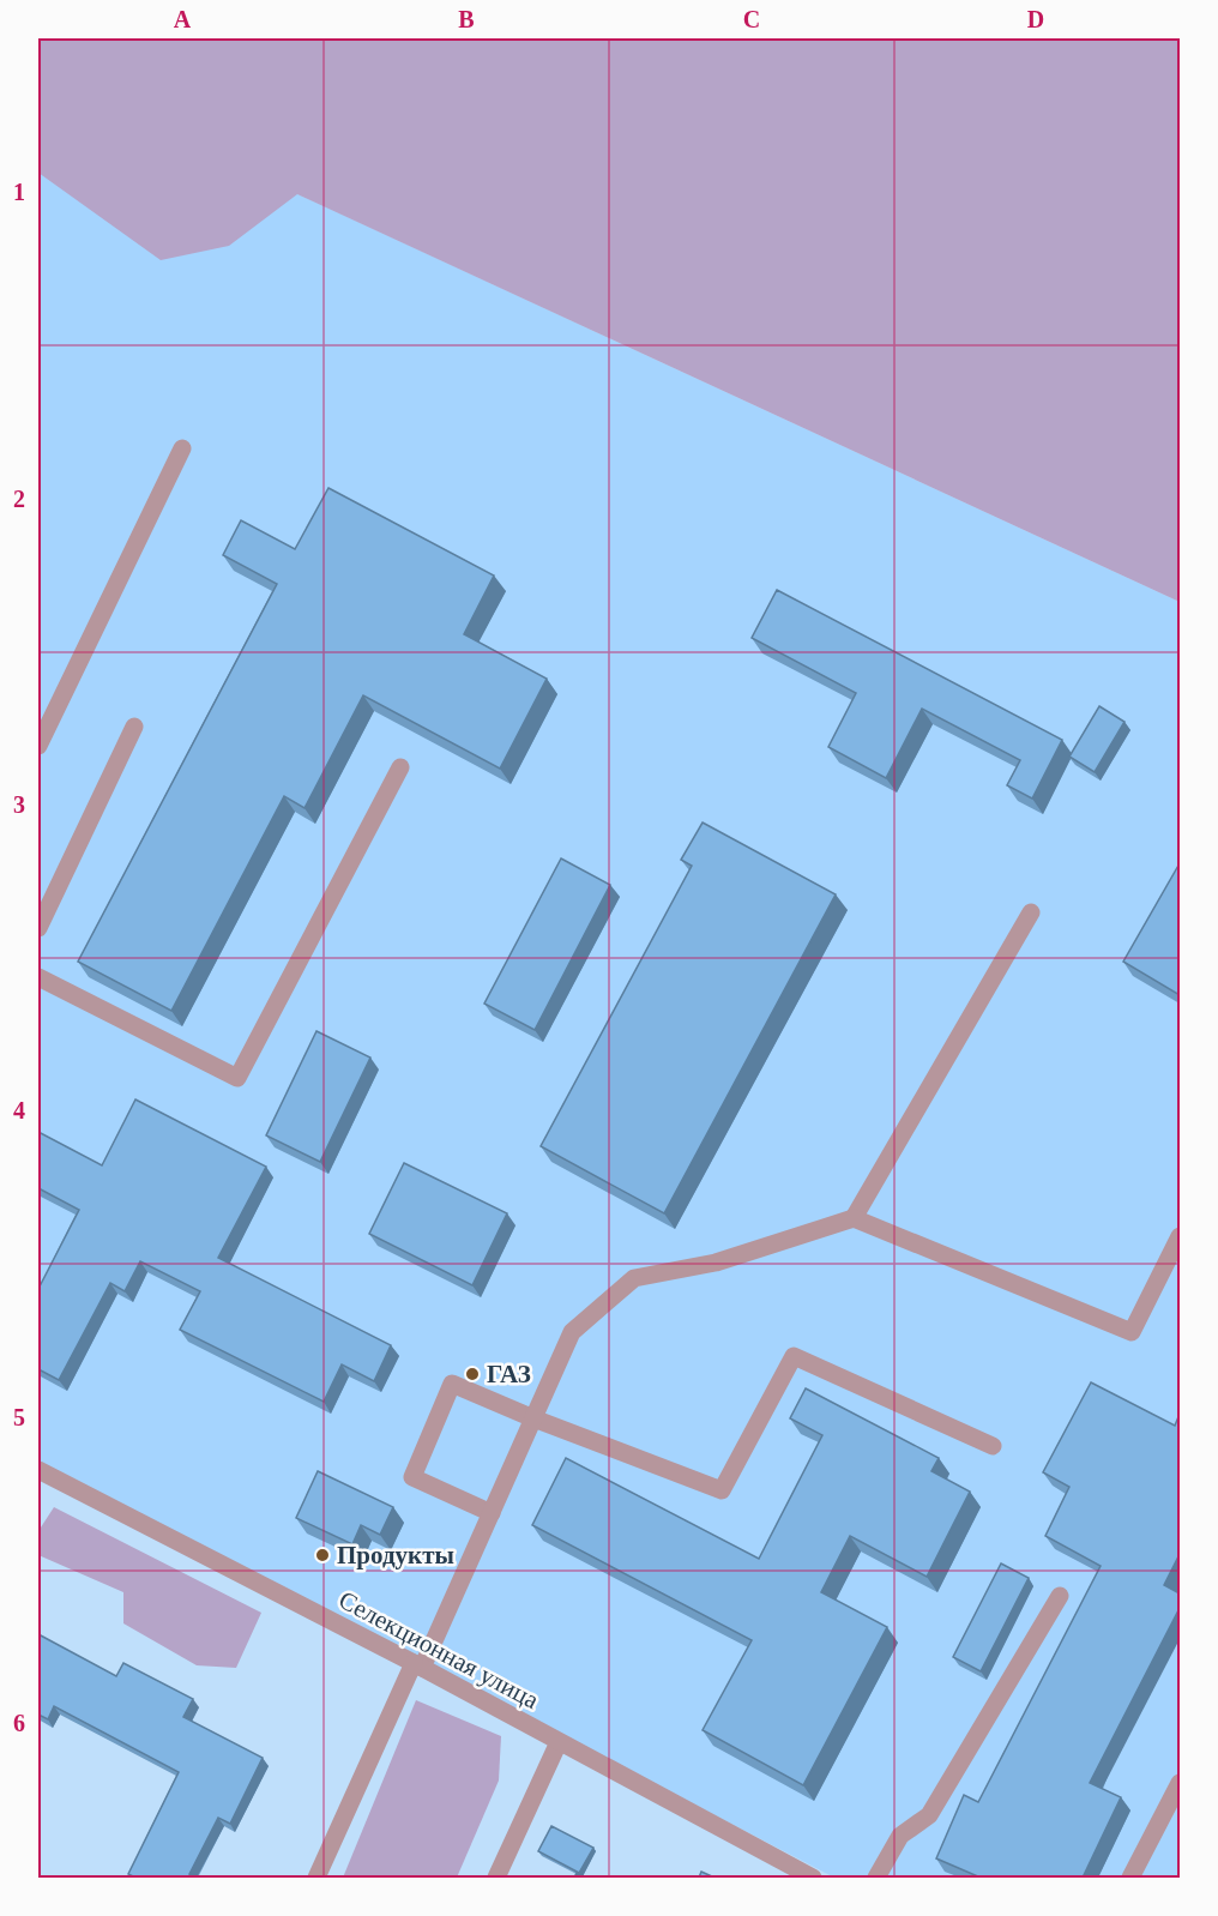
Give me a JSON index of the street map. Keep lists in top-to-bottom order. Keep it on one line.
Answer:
{"streets":{"street":["Селекционная улица"]},"places":["ГАЗ","Продукты"],"grid":{"columns":["A","B","C","D"],"rows":["1","2","3","4","5","6"]}}
